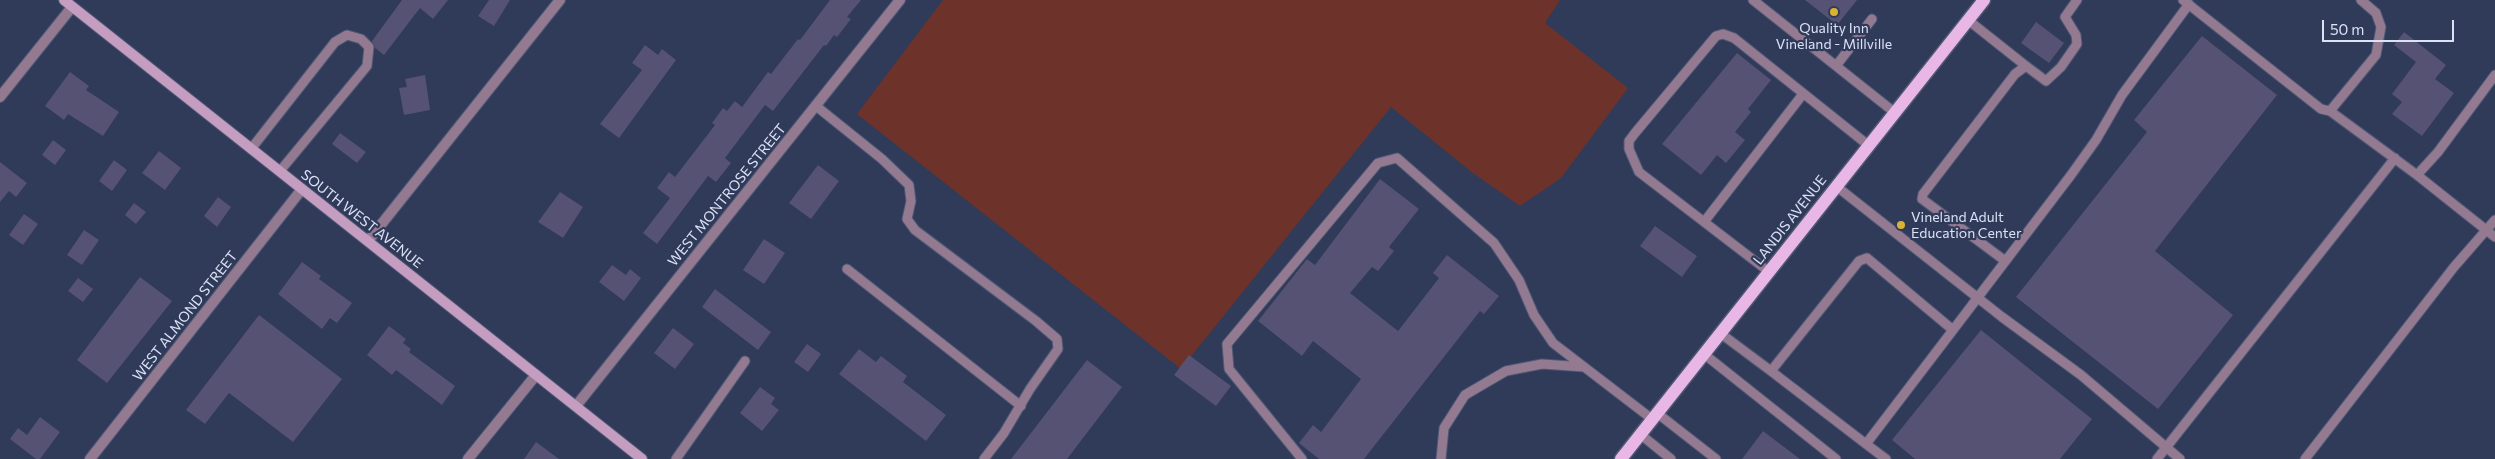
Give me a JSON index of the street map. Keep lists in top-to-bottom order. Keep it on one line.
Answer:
{"streets":{"main road":["LANDIS AVENUE"],"street":["WEST MONTROSE STREET","SOUTH WEST AVENUE","WEST ALMOND STREET"]},"crossings":[["WEST MONTROSE STREET","SOUTH WEST AVENUE"],["SOUTH WEST AVENUE","WEST ALMOND STREET"]],"places":["Quality Inn Vineland - Millville","Vineland Adult Education Center"],"scale_bar":"50 m"}
